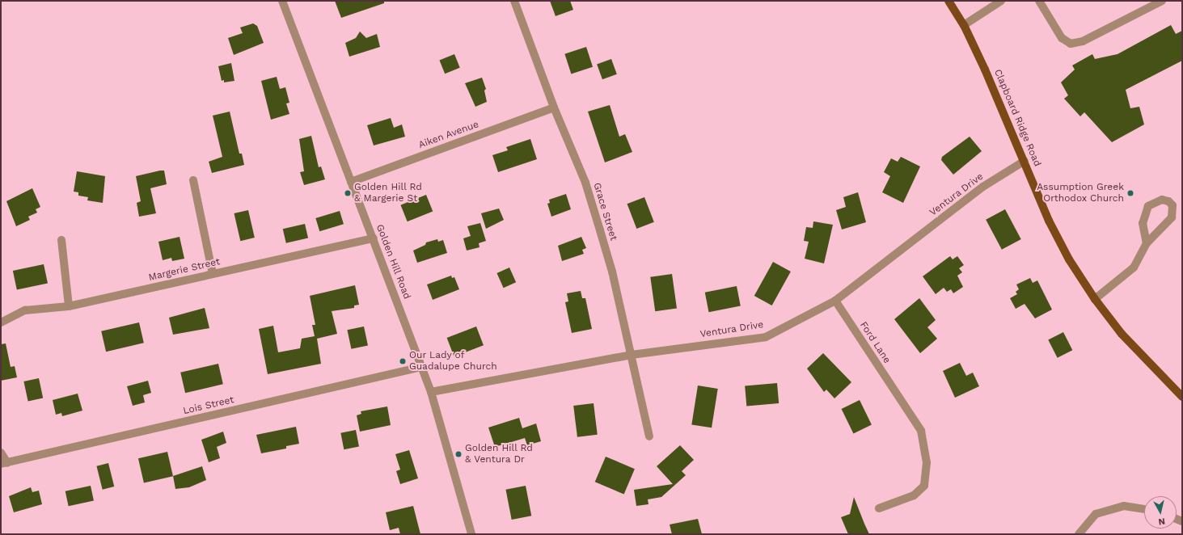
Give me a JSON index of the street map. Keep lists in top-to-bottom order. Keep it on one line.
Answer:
{"streets":{"main road":["Clapboard Ridge Road"],"street":["Aiken Avenue","Ventura Drive","Grace Street","Golden Hill Road","Margerie Street","Ford Lane","Lois Street"]},"crossings":[["Clapboard Ridge Road","Ventura Drive"],["Aiken Avenue","Grace Street"],["Aiken Avenue","Golden Hill Road"],["Ventura Drive","Grace Street"],["Ventura Drive","Golden Hill Road"],["Ventura Drive","Ford Lane"],["Golden Hill Road","Margerie Street"],["Golden Hill Road","Lois Street"]],"places":["Golden Hill Rd & Margerie St","Assumption Greek Orthodox Church","Our Lady of Guadalupe Church","Golden Hill Rd & Ventura Dr"],"north":"bottom"}
